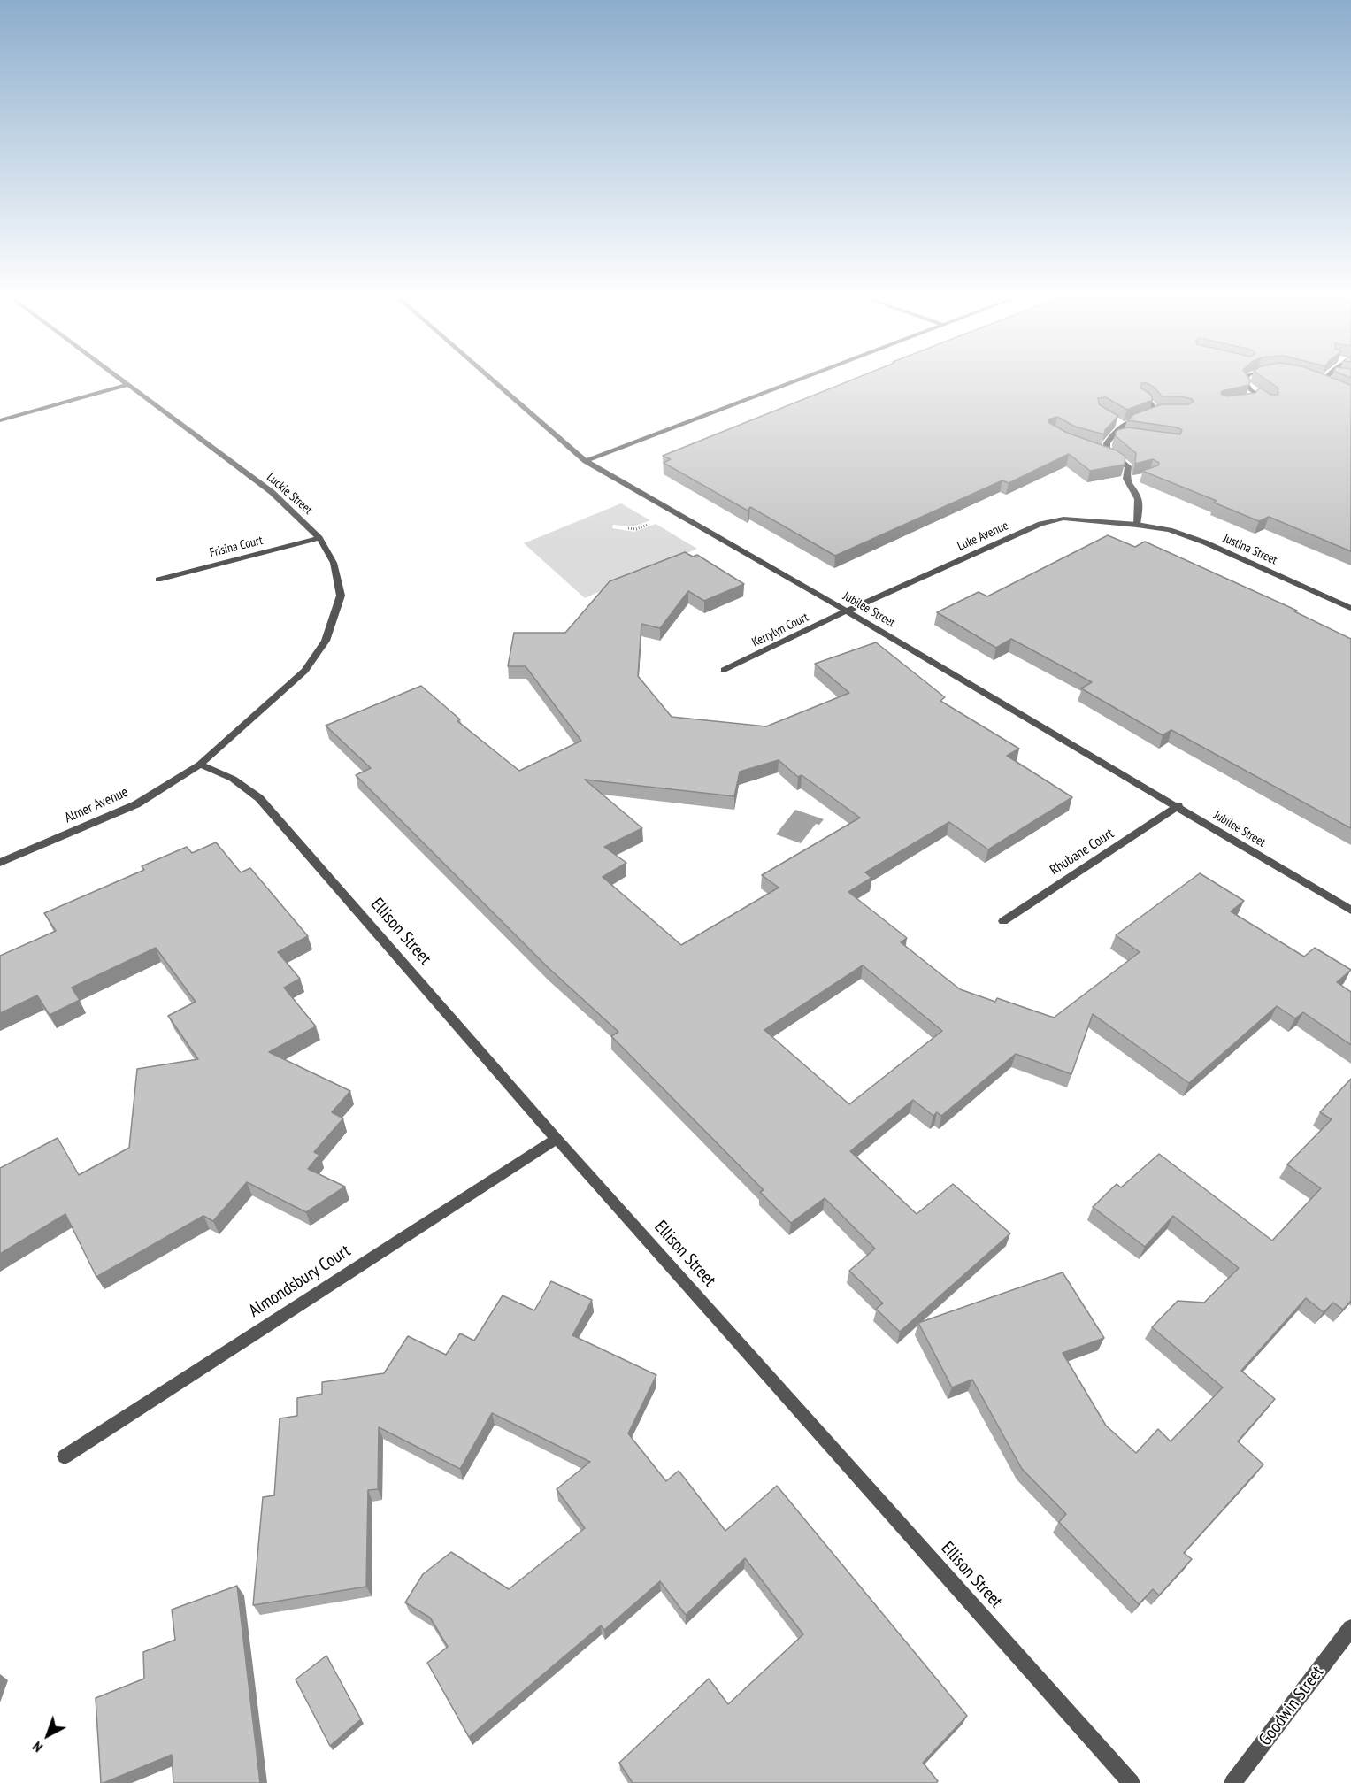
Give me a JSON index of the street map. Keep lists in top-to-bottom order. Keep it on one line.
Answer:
{"streets":{"street":["Luckie Street","Luke Avenue","Frisina Court","Justina Street","Jubilee Street","Kerrylyn Court","Almer Avenue","Rhubane Court","Ellison Street","Almondsbury Court","Goodwin Street"]},"crossings":[["Luckie Street","Frisina Court"],["Luckie Street","Almer Avenue"],["Luckie Street","Ellison Street"],["Luke Avenue","Justina Street"],["Luke Avenue","Jubilee Street"],["Luke Avenue","Kerrylyn Court"],["Jubilee Street","Kerrylyn Court"],["Jubilee Street","Rhubane Court"],["Almer Avenue","Ellison Street"],["Ellison Street","Almondsbury Court"]],"north":"bottom left"}
